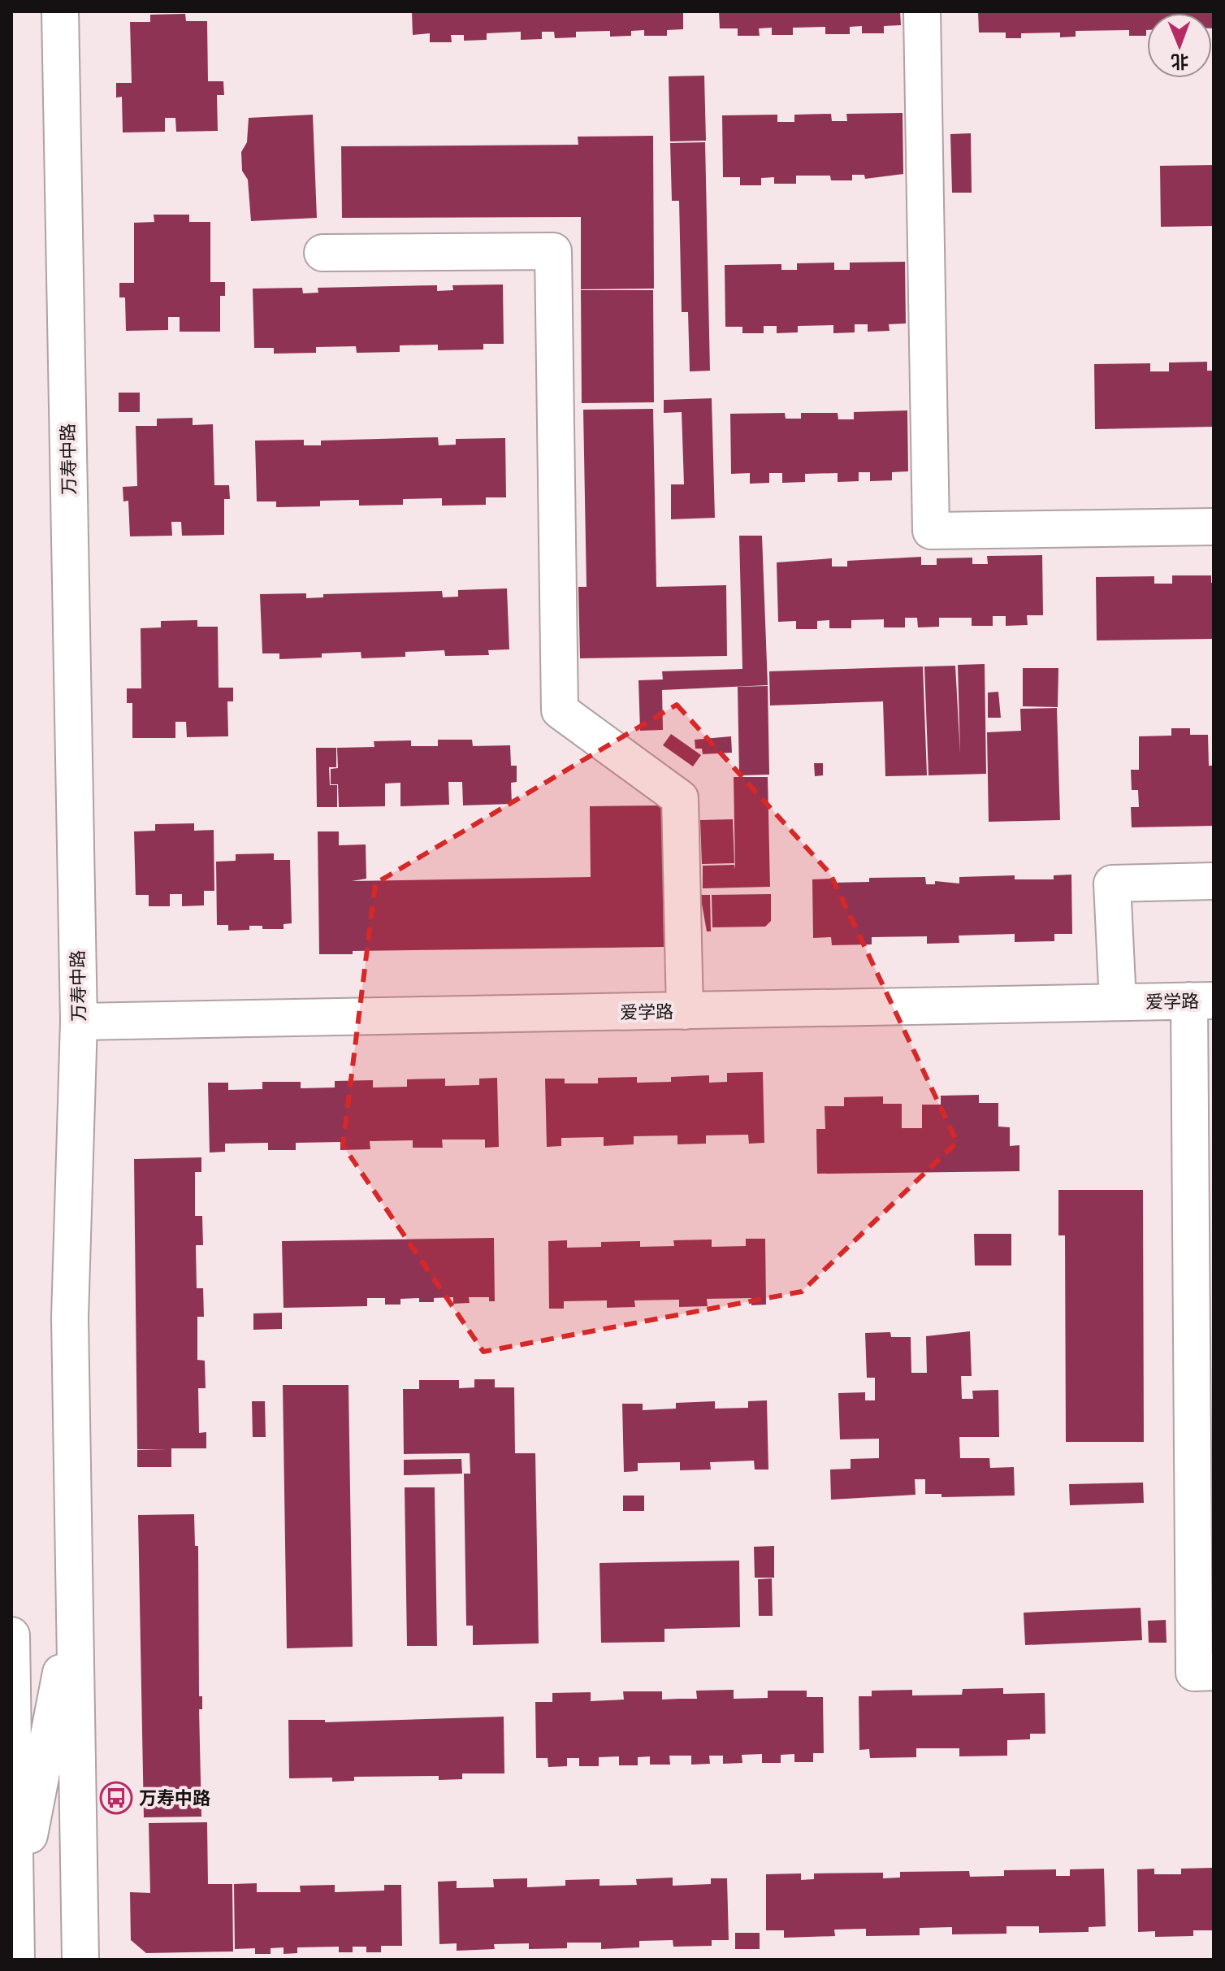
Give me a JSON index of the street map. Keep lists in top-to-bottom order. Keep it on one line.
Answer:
{"streets":{"street":["万寿中路","爱学路"]},"crossings":[["万寿中路","爱学路"]],"places":{"bus stop":["万寿中路"]},"north":"bottom"}
